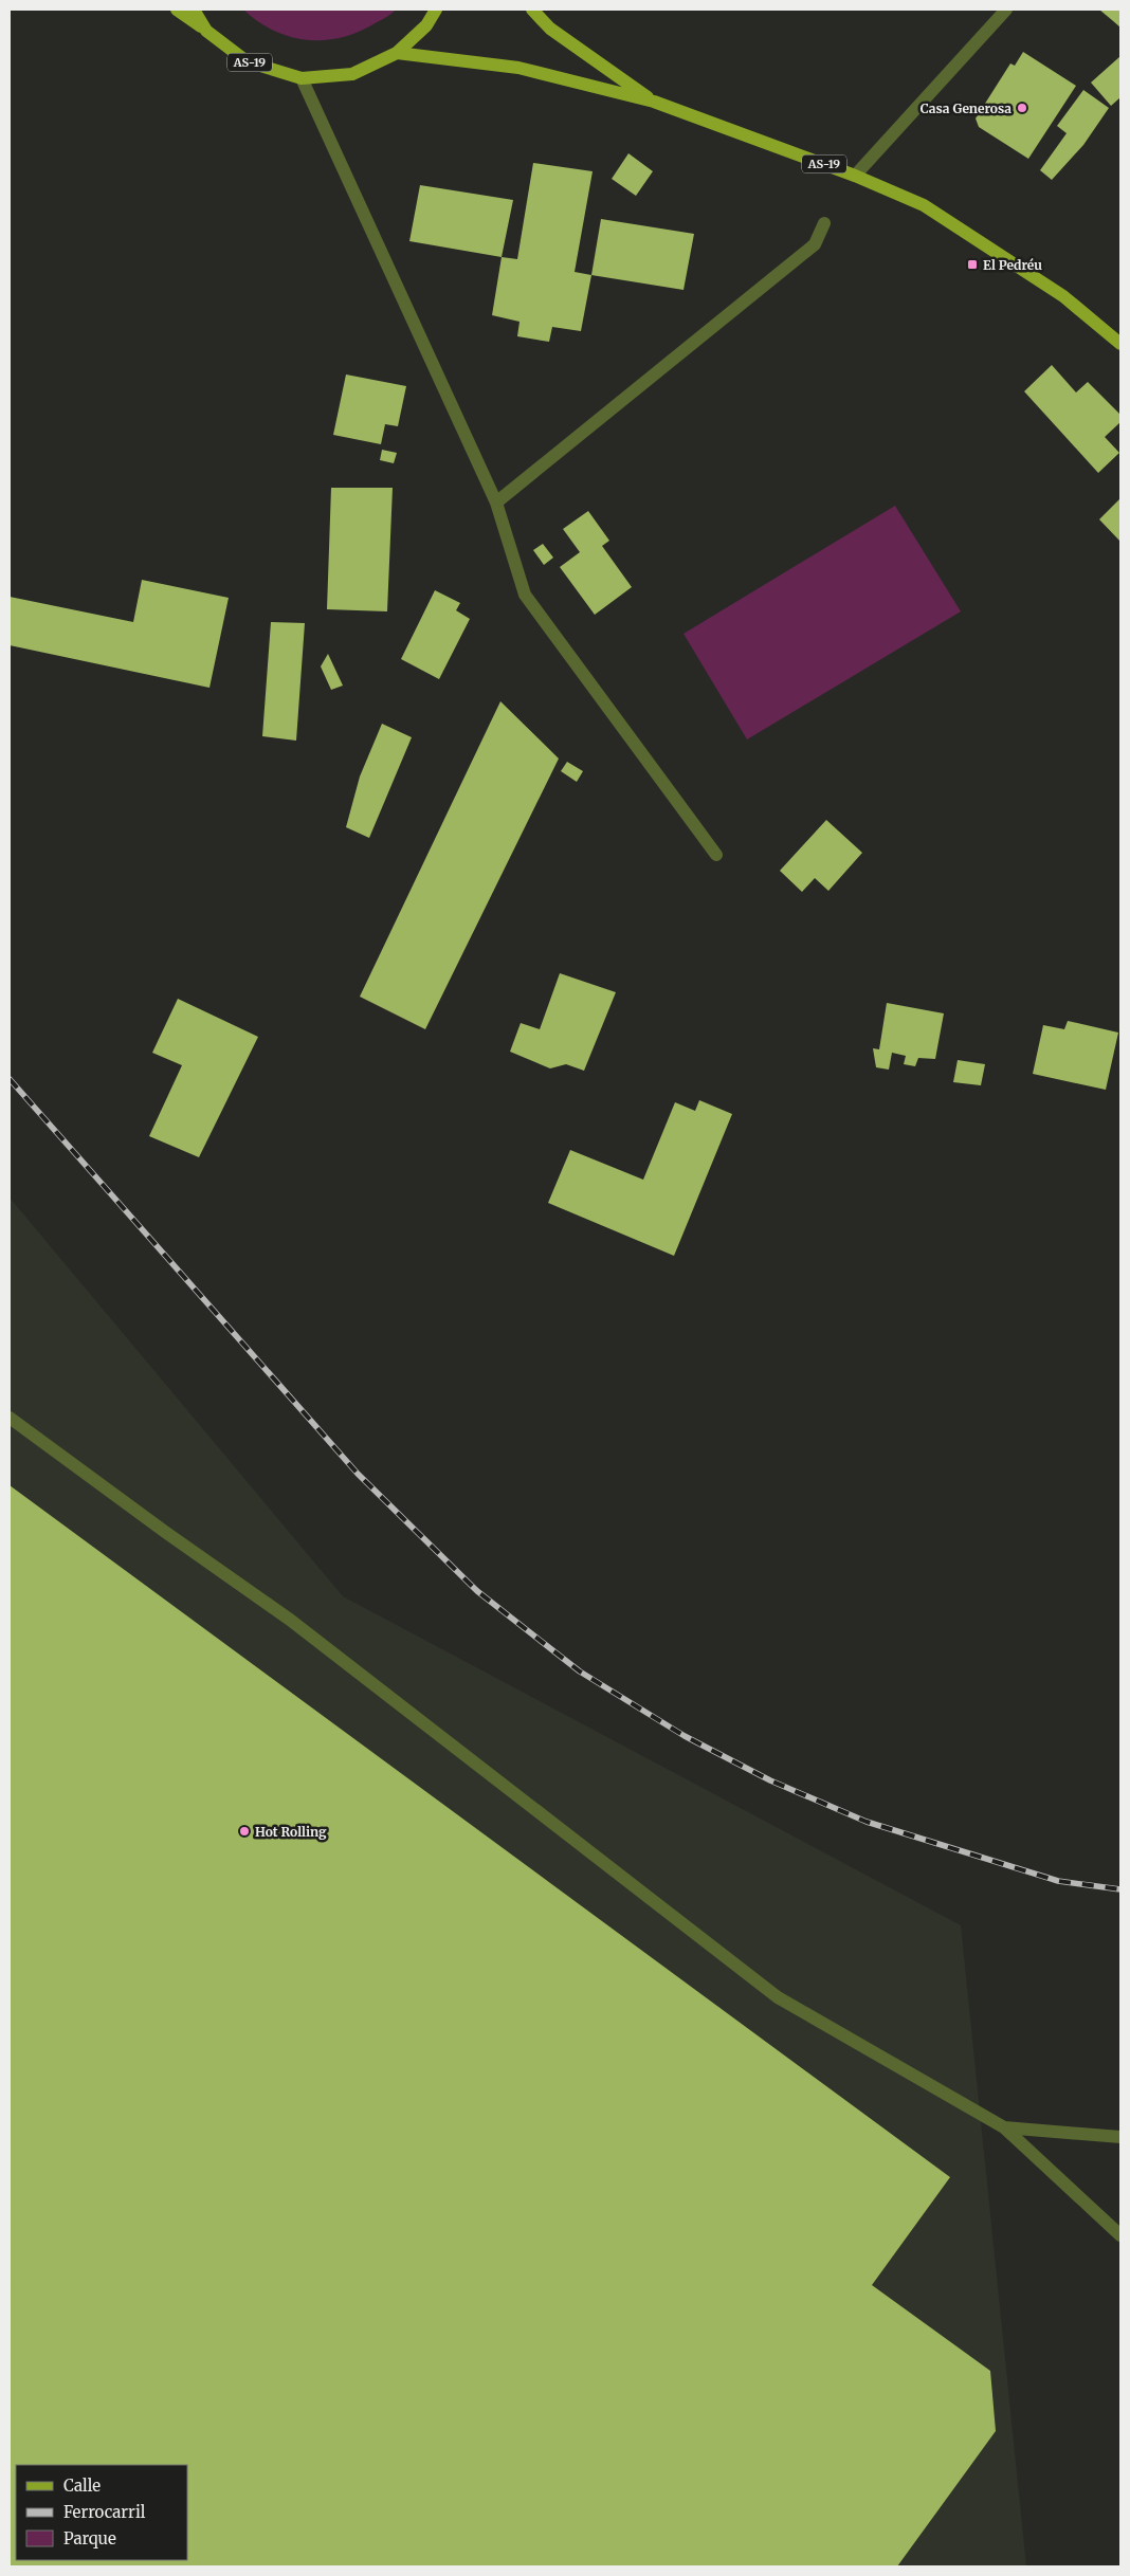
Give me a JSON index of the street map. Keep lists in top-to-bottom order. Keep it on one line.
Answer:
{"streets":{"main road":["AS-19"]},"places":{"other":["Casa Generosa","Hot Rolling"],"transit":["El Pedréu"]},"legend":["Calle","Ferrocarril","Parque"]}
